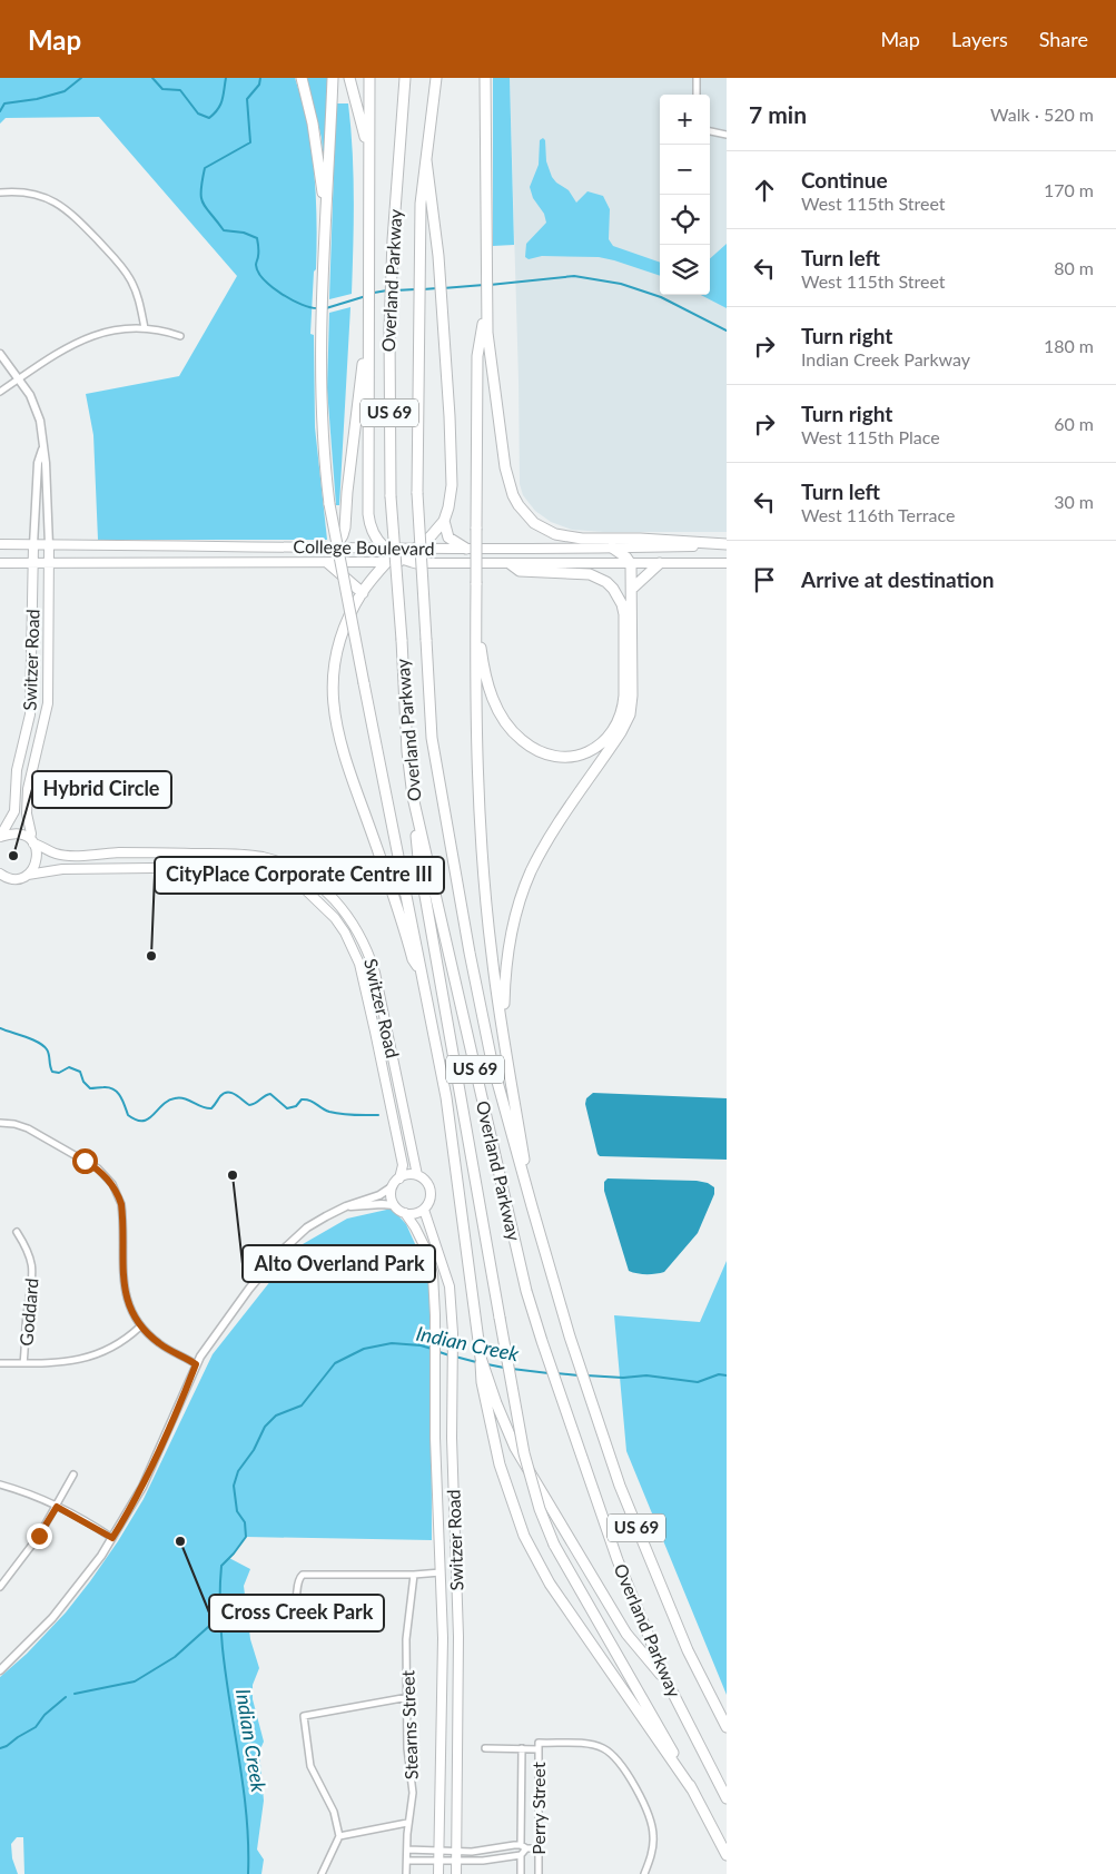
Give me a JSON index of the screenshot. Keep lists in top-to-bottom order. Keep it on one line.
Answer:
{"streets":{"highway":["Overland Parkway","US 69"],"main road":["College Boulevard","Switzer Road"],"street":["Goddard","Stearns Street","Perry Street"]},"crossings":[["College Boulevard","Switzer Road"]],"water":["Indian Creek"],"places":["Hybrid Circle","CityPlace Corporate Centre III","Alto Overland Park","Cross Creek Park"],"page":{"header":"Map","nav":["Map","Layers","Share"],"heading":["7 min","Walk · 520 m"],"map_buttons":["+","−"],"list":[["Continue","West 115th Street","170 m"],["Turn left","West 115th Street","80 m"],["Turn right","Indian Creek Parkway","180 m"],["Turn right","West 115th Place","60 m"],["Turn left","West 116th Terrace","30 m"],"Arrive at destination"]}}
